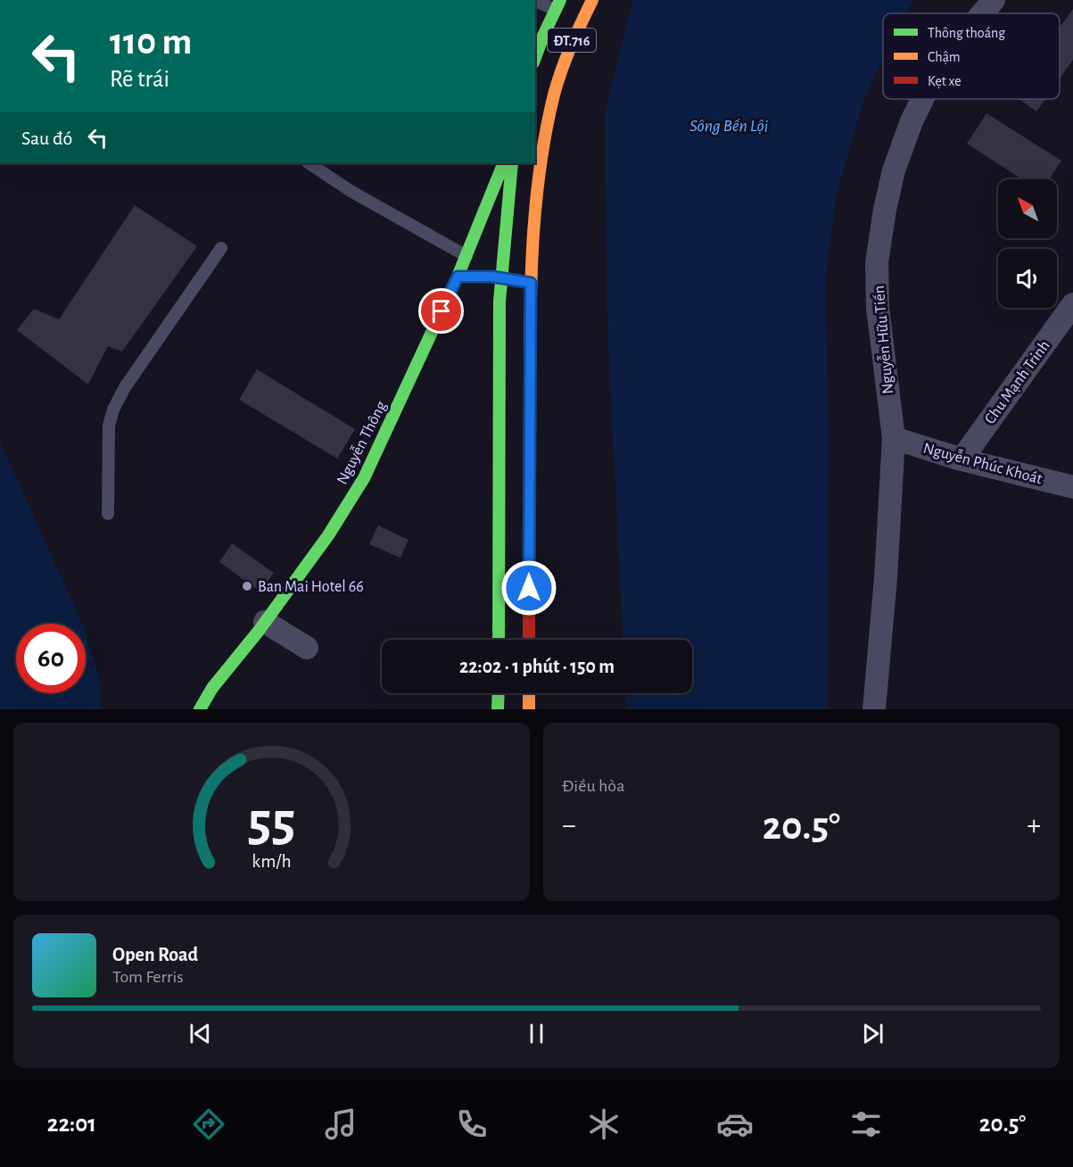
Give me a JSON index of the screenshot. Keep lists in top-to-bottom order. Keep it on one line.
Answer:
{"streets":{"main road":["ĐT.716","Nguyễn Thông"],"street":["Nguyễn Hữu Tiến","Chu Mạnh Trinh","Nguyễn Phúc Khoát"]},"crossings":[["Nguyễn Hữu Tiến","Nguyễn Phúc Khoát"],["Chu Mạnh Trinh","Nguyễn Phúc Khoát"]],"water":["Sông Bến Lội"],"places":["Ban Mai Hotel 66"],"legend":["Thông thoáng","Chậm","Kẹt xe"],"north":"top left","page":{"turn":["110 m","Rẽ trái"],"then":"Sau đó","limit":"60","trip":"22:02 · 1 phút · 150 m","tile":"Điều hòa","heat":["−","20.5°","+"],"song":["Open Road","Tom Ferris"],"tabs":["22:01","20.5°"],"gauge":["55","km/h"]}}
